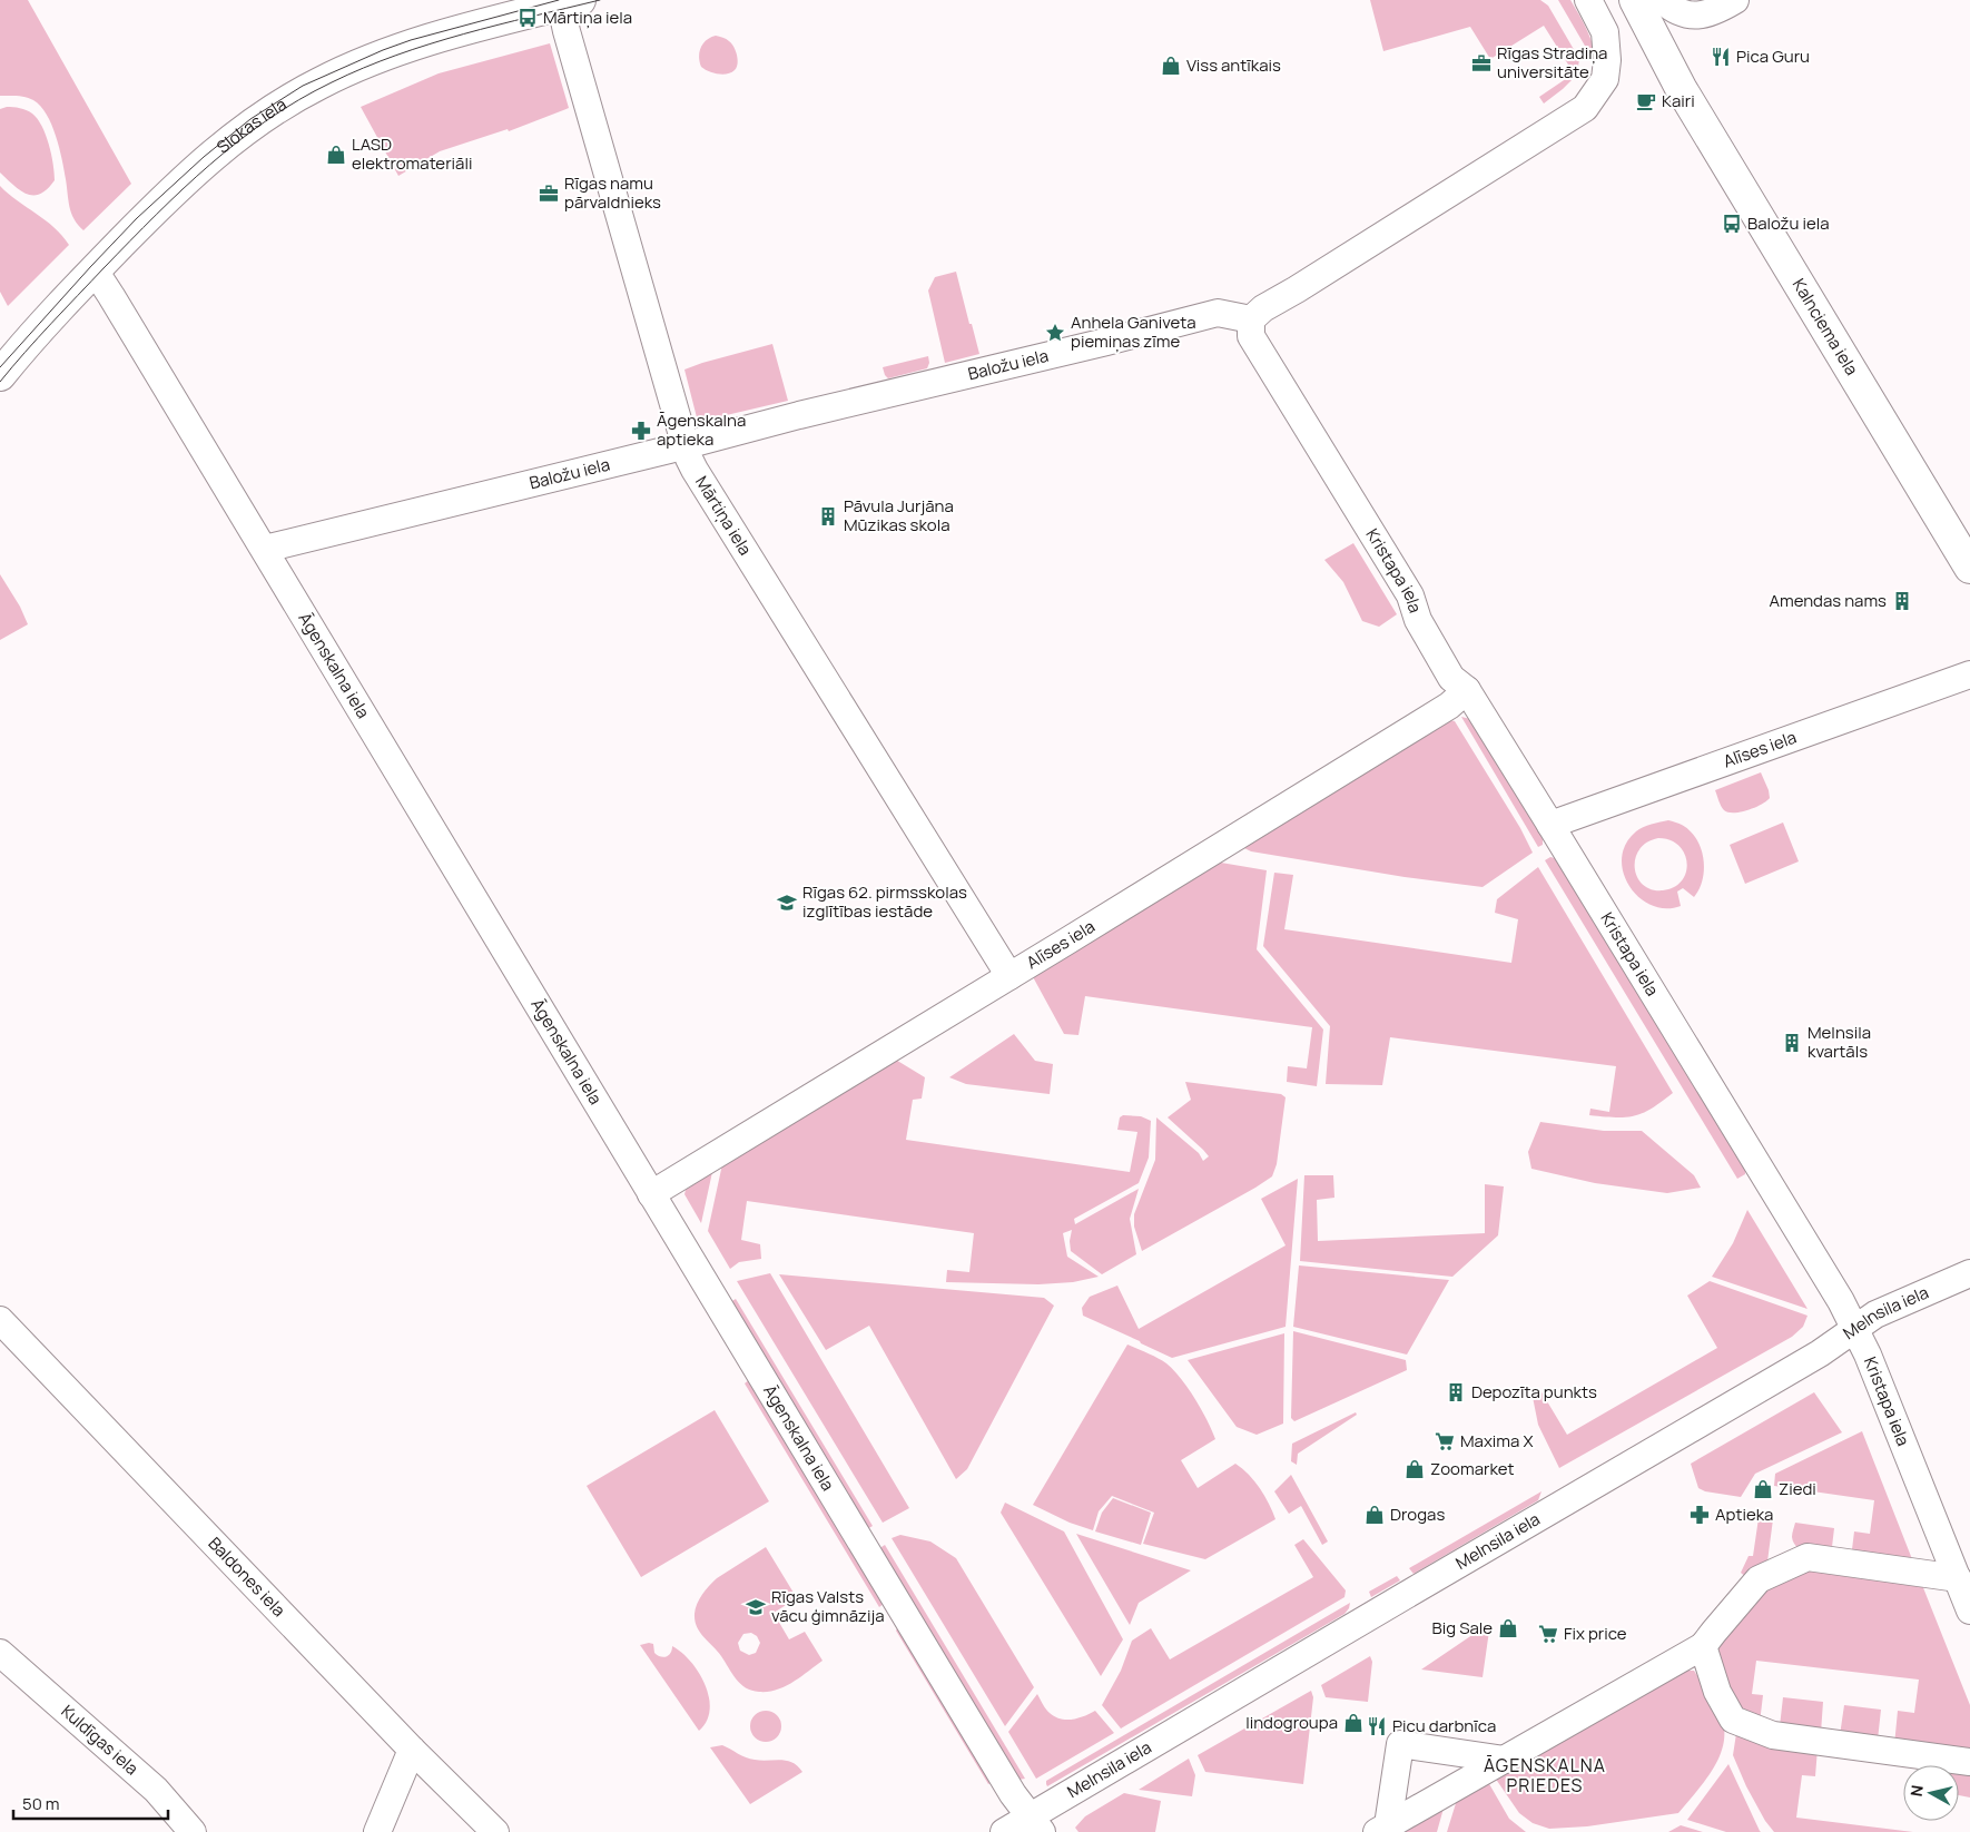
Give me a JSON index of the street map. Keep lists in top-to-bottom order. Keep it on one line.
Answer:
{"streets":{"main road":["Slokas iela","Kalnciema iela"],"street":["Baložu iela","Mārtiņa iela","Kristapa iela","Āgenskalna iela","Alīses iela","Melnsila iela","Baldones iela","Kuldīgas iela"]},"crossings":[["Slokas iela","Mārtiņa iela"],["Slokas iela","Āgenskalna iela"],["Baložu iela","Mārtiņa iela"],["Baložu iela","Kristapa iela"],["Baložu iela","Āgenskalna iela"],["Mārtiņa iela","Alīses iela"],["Kristapa iela","Alīses iela"],["Kristapa iela","Melnsila iela"],["Āgenskalna iela","Alīses iela"],["Āgenskalna iela","Melnsila iela"]],"districts":["ĀGENSKALNA PRIEDES"],"places":{"bus stop":["Mārtiņa iela","Baložu iela"],"restaurant":["Pica Guru","Picu darbnīca"],"office":["Rīgas Stradiņa universitāte","Rīgas namu pārvaldnieks"],"shop":["Viss antīkais","LASD elektromateriāli","Zoomarket","Ziedi","Drogas","Big Sale","lindogroupa"],"cafe":["Kairi"],"place":["Anhela Ganiveta piemiņas zīme"],"pharmacy":["Āgenskalna aptieka","Aptieka"],"building":["Pāvula Jurjāna Mūzikas skola","Amendas nams","Melnsila kvartāls","Depozīta punkts"],"school or university":["Rīgas 62. pirmsskolas izglītības iestāde","Rīgas Valsts vācu ģimnāzija"],"supermarket":["Maxima X","Fix price"]},"scale_bar":"50 m","north":"left"}
